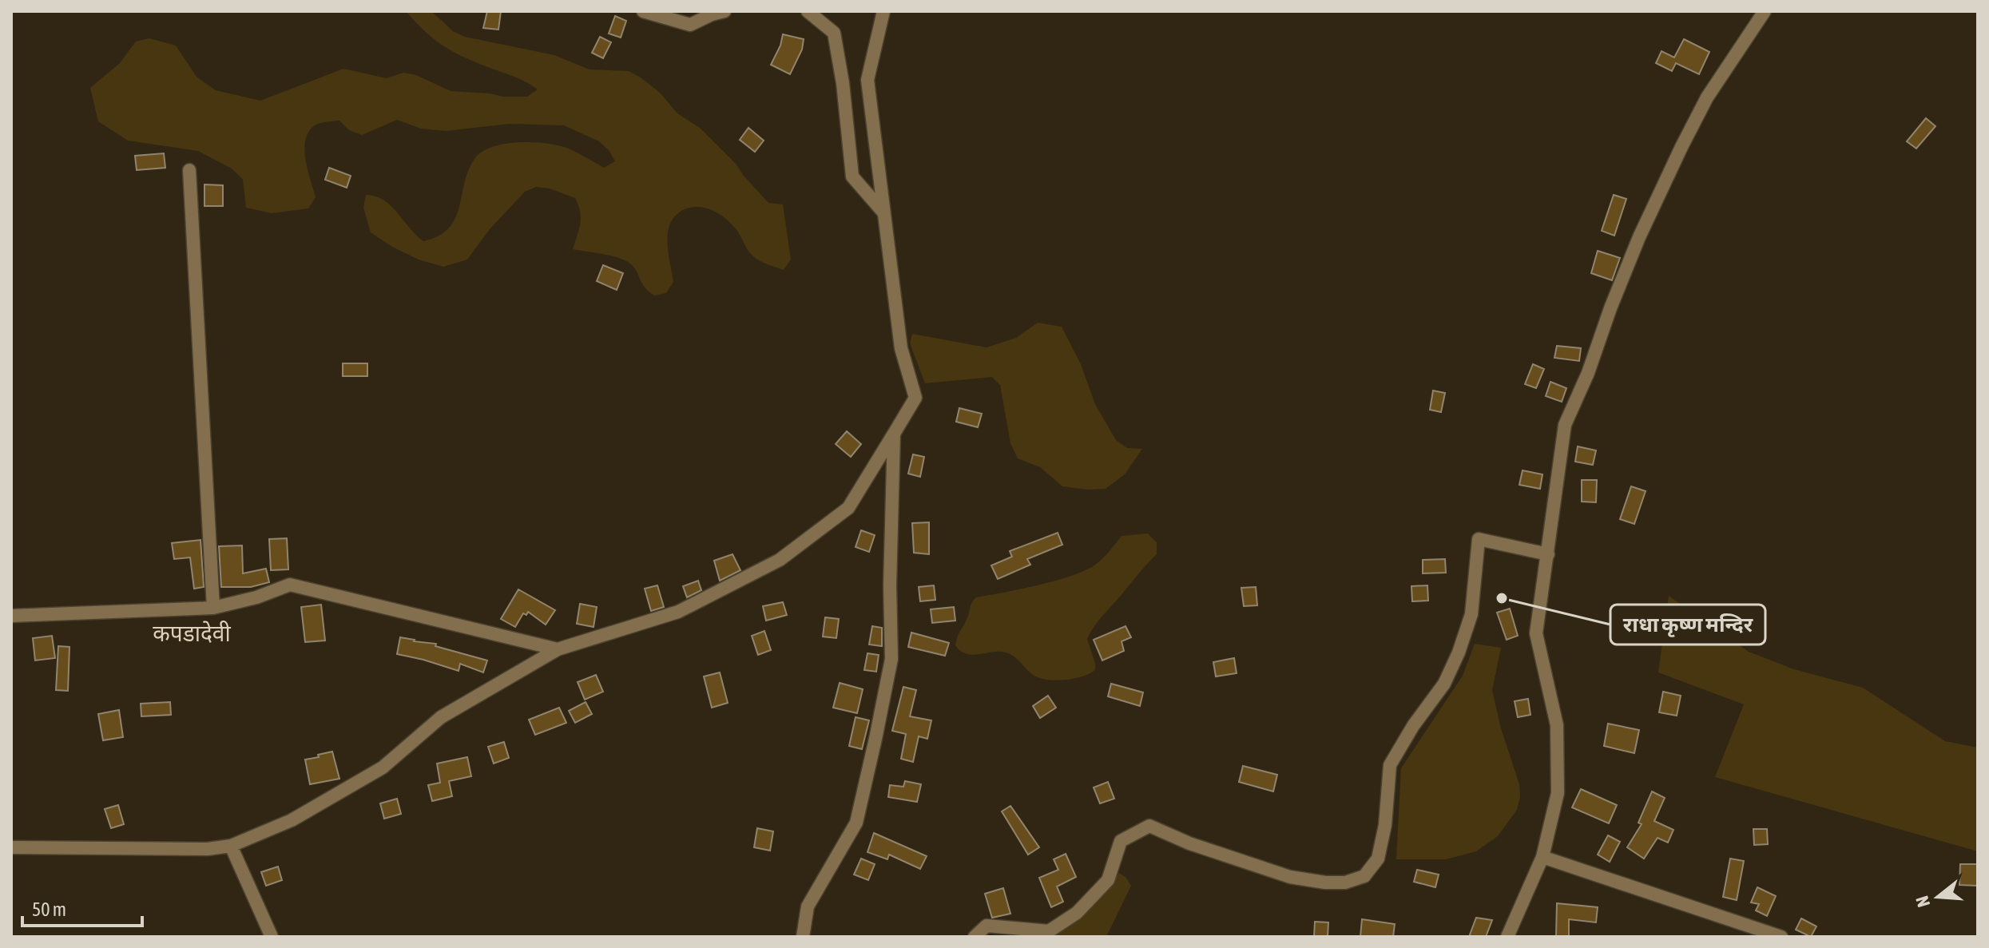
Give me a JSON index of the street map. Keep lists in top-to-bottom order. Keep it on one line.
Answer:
{"districts":["कपडादेवी"],"places":["राधा कृष्ण मन्दिर"],"scale_bar":"50 m","north":"left"}
